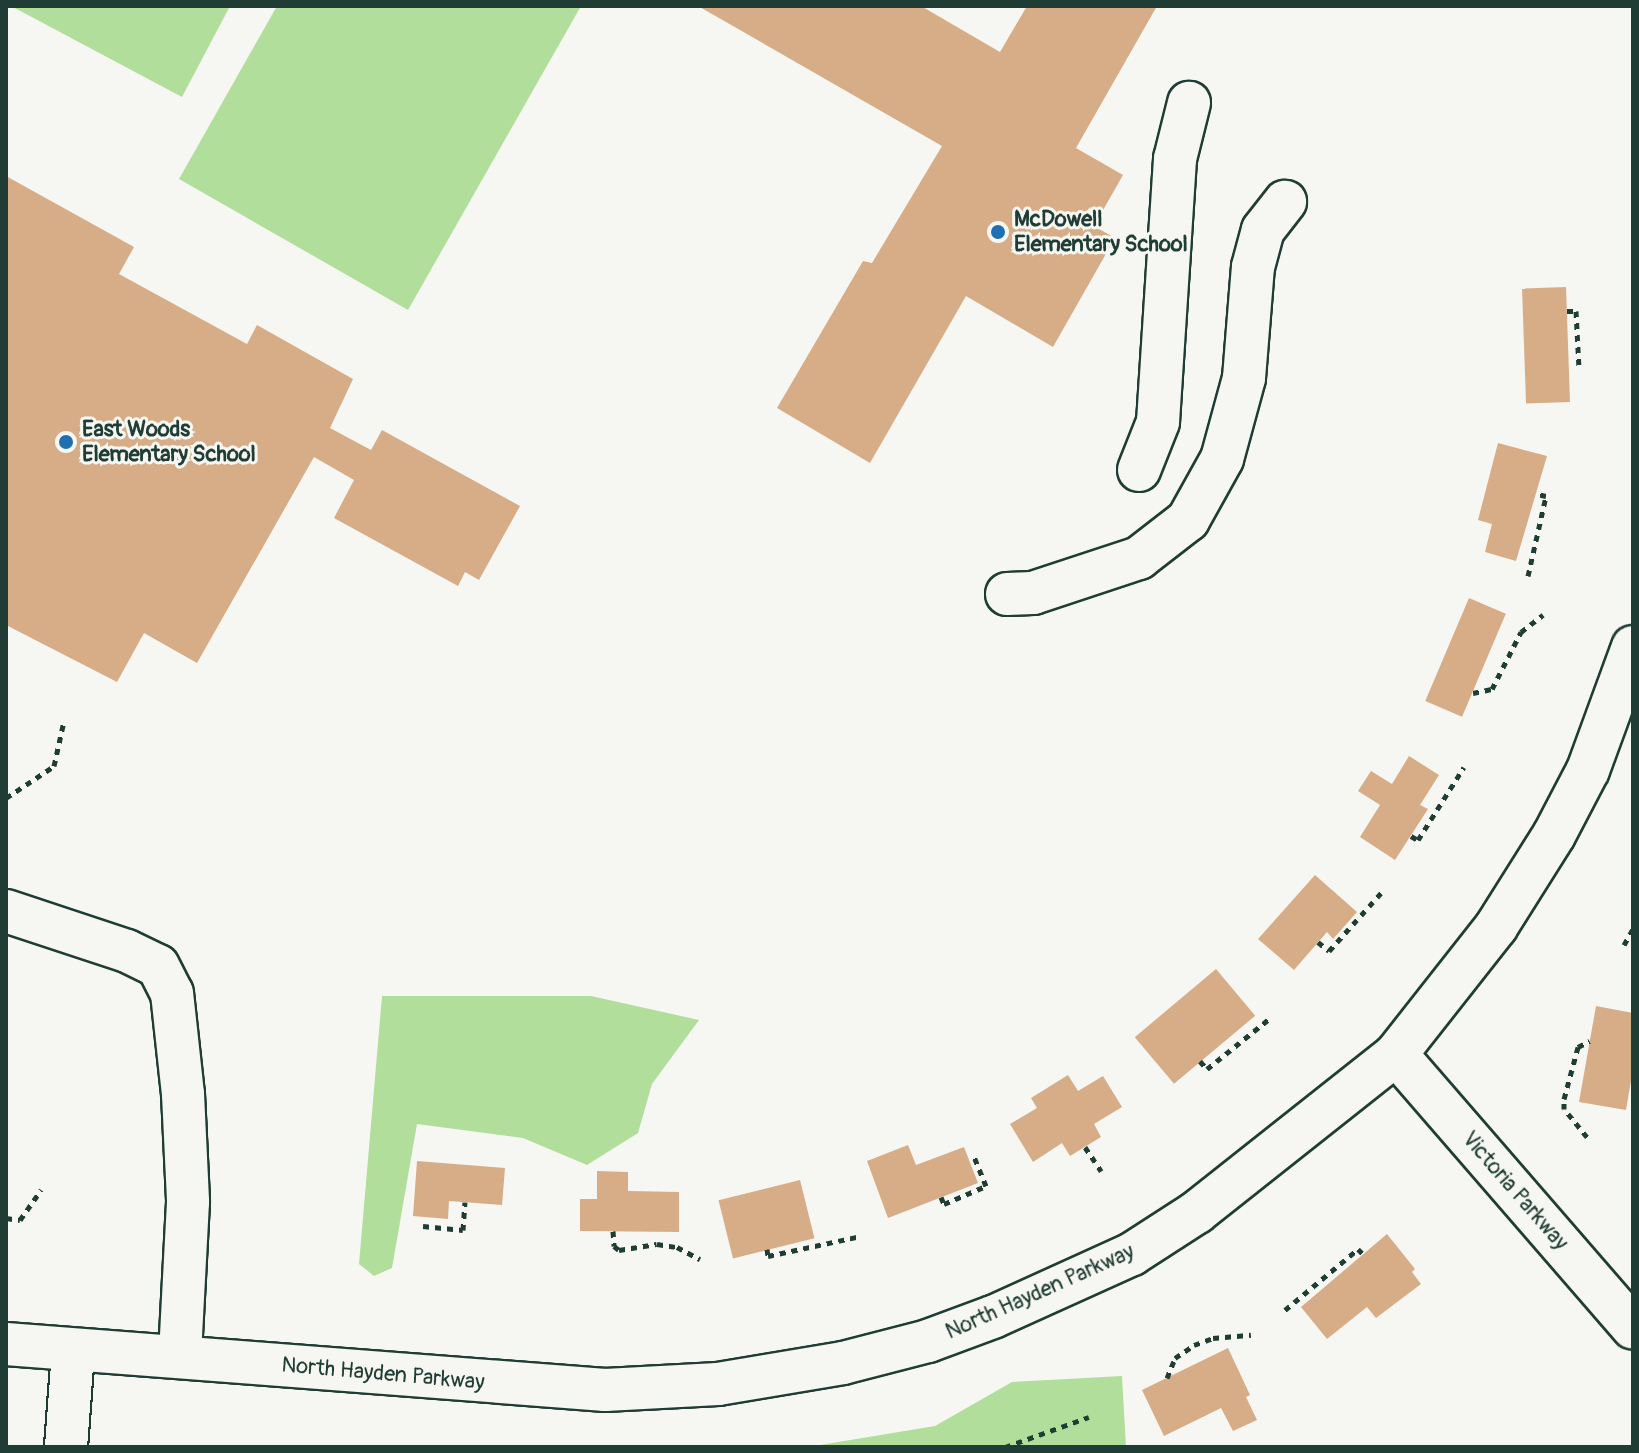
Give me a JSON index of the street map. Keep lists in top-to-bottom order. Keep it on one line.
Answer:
{"streets":{"street":["Victoria Parkway","North Hayden Parkway"]},"crossings":[["Victoria Parkway","North Hayden Parkway"]],"places":["McDowell Elementary School","East Woods Elementary School"]}
